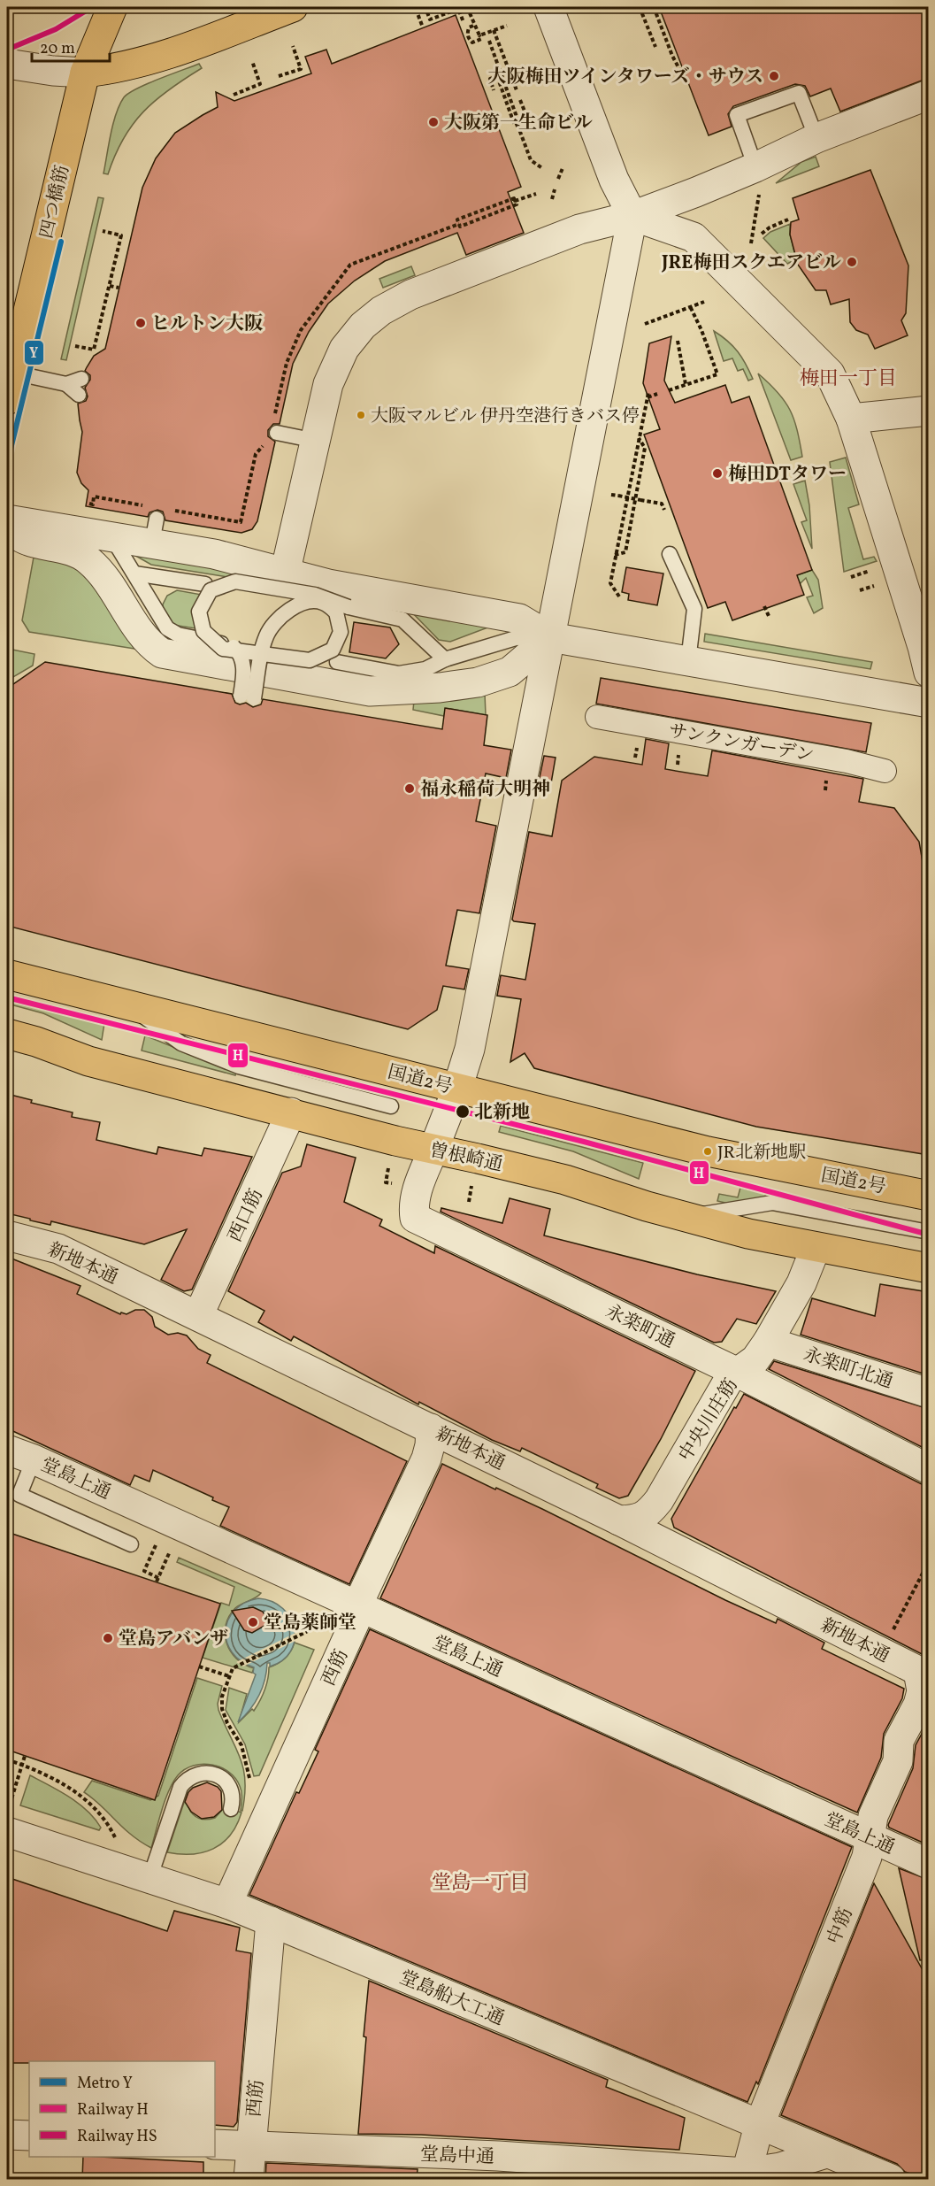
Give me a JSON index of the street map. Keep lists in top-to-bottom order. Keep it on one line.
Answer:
{"streets":{"main road":["四つ橋筋","国道2号","曽根崎通"],"street":["サンクンガーデン","西口筋","新地本通","永楽町通","永楽町北通","中央川庄筋","堂島上通","西筋","中筋","堂島船大工通","堂島中通"]},"crossings":[["曽根崎通","西口筋"],["曽根崎通","永楽町通"],["曽根崎通","中央川庄筋"],["西口筋","新地本通"],["新地本通","中央川庄筋"],["新地本通","西筋"],["新地本通","中筋"],["永楽町通","中央川庄筋"],["永楽町北通","中央川庄筋"],["堂島上通","西筋"],["堂島上通","中筋"],["西筋","堂島船大工通"],["西筋","堂島中通"],["中筋","堂島船大工通"],["中筋","堂島中通"],["堂島船大工通","堂島中通"]],"districts":["梅田一丁目","堂島一丁目"],"places":["大阪梅田ツインタワーズ・サウス","大阪第一生命ビル","JRE梅田スクエアビル","ヒルトン大阪","大阪マルビル 伊丹空港行きバス停","梅田DTタワー","福永稲荷大明神","北新地","JR北新地駅","堂島薬師堂","堂島アバンザ"],"lines":["rail line HS","metro line Y","rail line H"],"legend":["Metro Y","Railway H","Railway HS"],"scale_bar":"20 m"}
